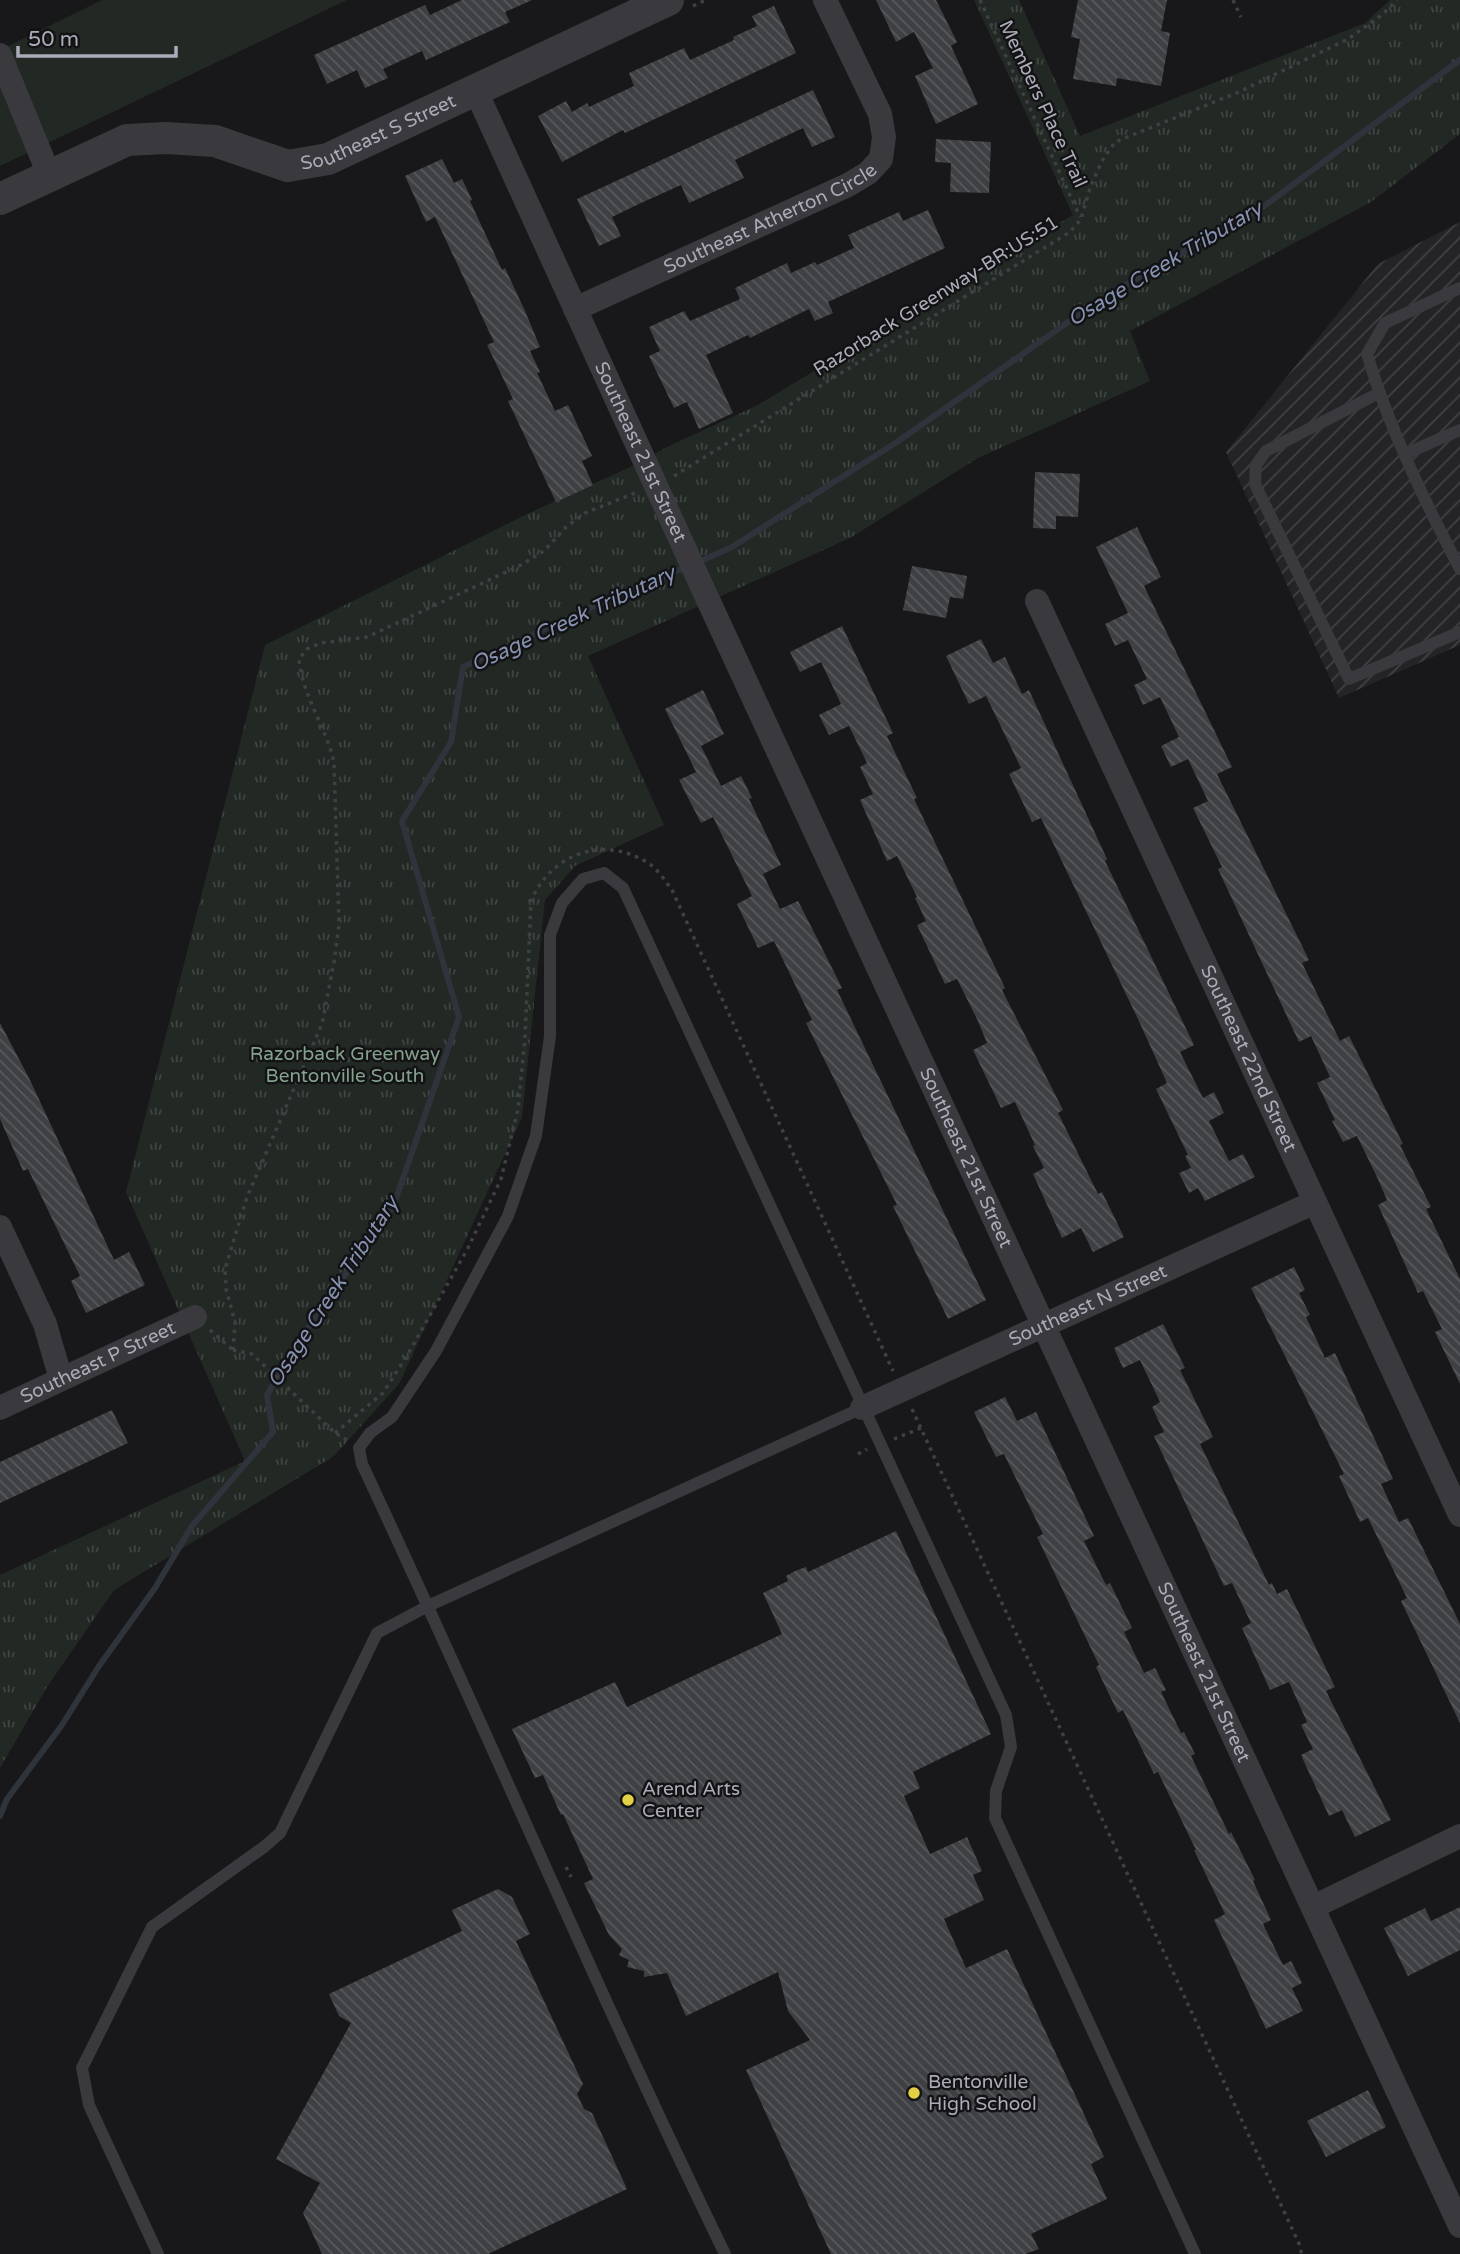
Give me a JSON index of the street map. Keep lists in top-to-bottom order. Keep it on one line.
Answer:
{"streets":{"street":["Southeast S Street","Southeast Atherton Circle","Southeast 21st Street","Southeast 22nd Street","Southeast N Street","Southeast P Street"],"path":["Members Place Trail","Razorback Greenway-BR:US:51"]},"crossings":[["Members Place Trail","Razorback Greenway-BR:US:51"],["Southeast S Street","Southeast 21st Street"],["Southeast Atherton Circle","Southeast 21st Street"],["Southeast 21st Street","Southeast N Street"],["Southeast 22nd Street","Southeast N Street"]],"water":["Osage Creek Tributary"],"parks":["Razorback Greenway Bentonville South"],"places":["Arend Arts Center","Bentonville High School"],"scale_bar":"50 m"}
